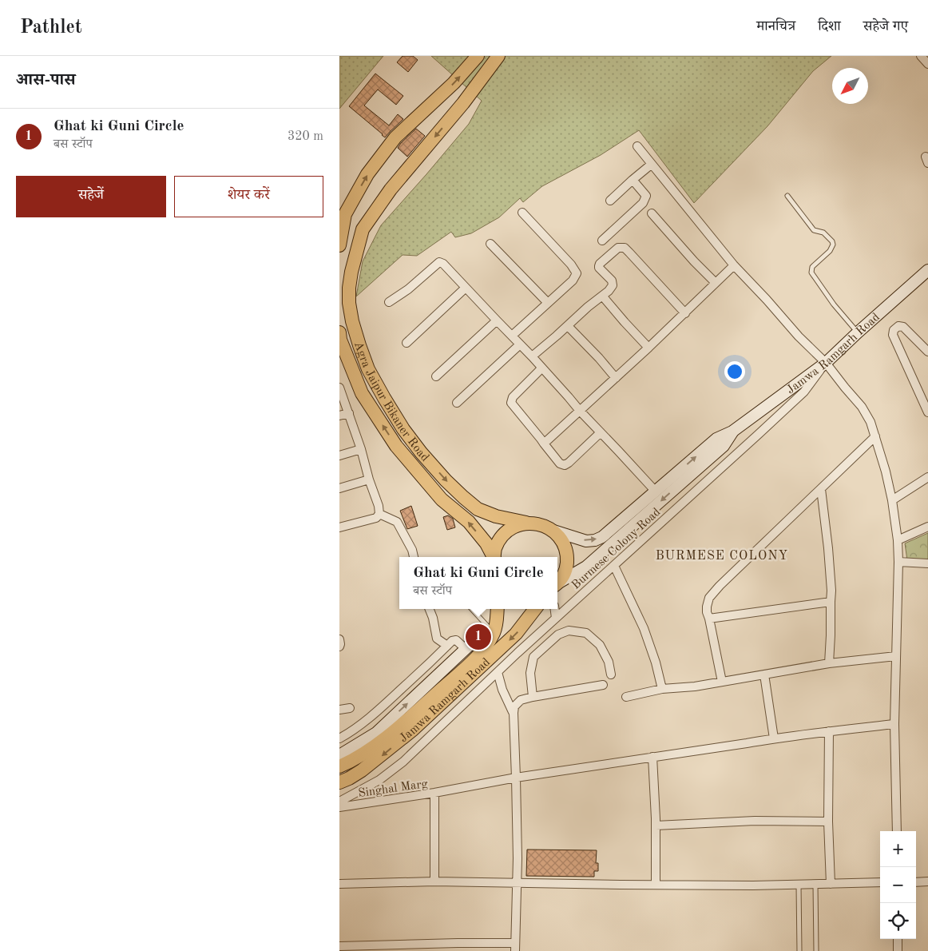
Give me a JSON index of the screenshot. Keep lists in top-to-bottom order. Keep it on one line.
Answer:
{"streets":{"highway":["Jamwa Ramgarh Road","Agra Jaipur Bikaner Road"],"street":["Burmese Colony Road","Singhal Marg"]},"crossings":[["Jamwa Ramgarh Road","Agra Jaipur Bikaner Road"],["Jamwa Ramgarh Road","Burmese Colony Road"]],"districts":["BURMESE COLONY"],"north":"bottom left","page":{"header":"Pathlet","nav":["मानचित्र","दिशा","सहेजे गए"],"heading":"आस-पास","list":[{"mark":"1","name":"Ghat ki Guni Circle","note":"बस स्टॉप","value":"320 m"}],"buttons":["सहेजें","शेयर करें"],"popup":["Ghat ki Guni Circle","बस स्टॉप"],"pins":"1","map_buttons":["+","−"]}}
